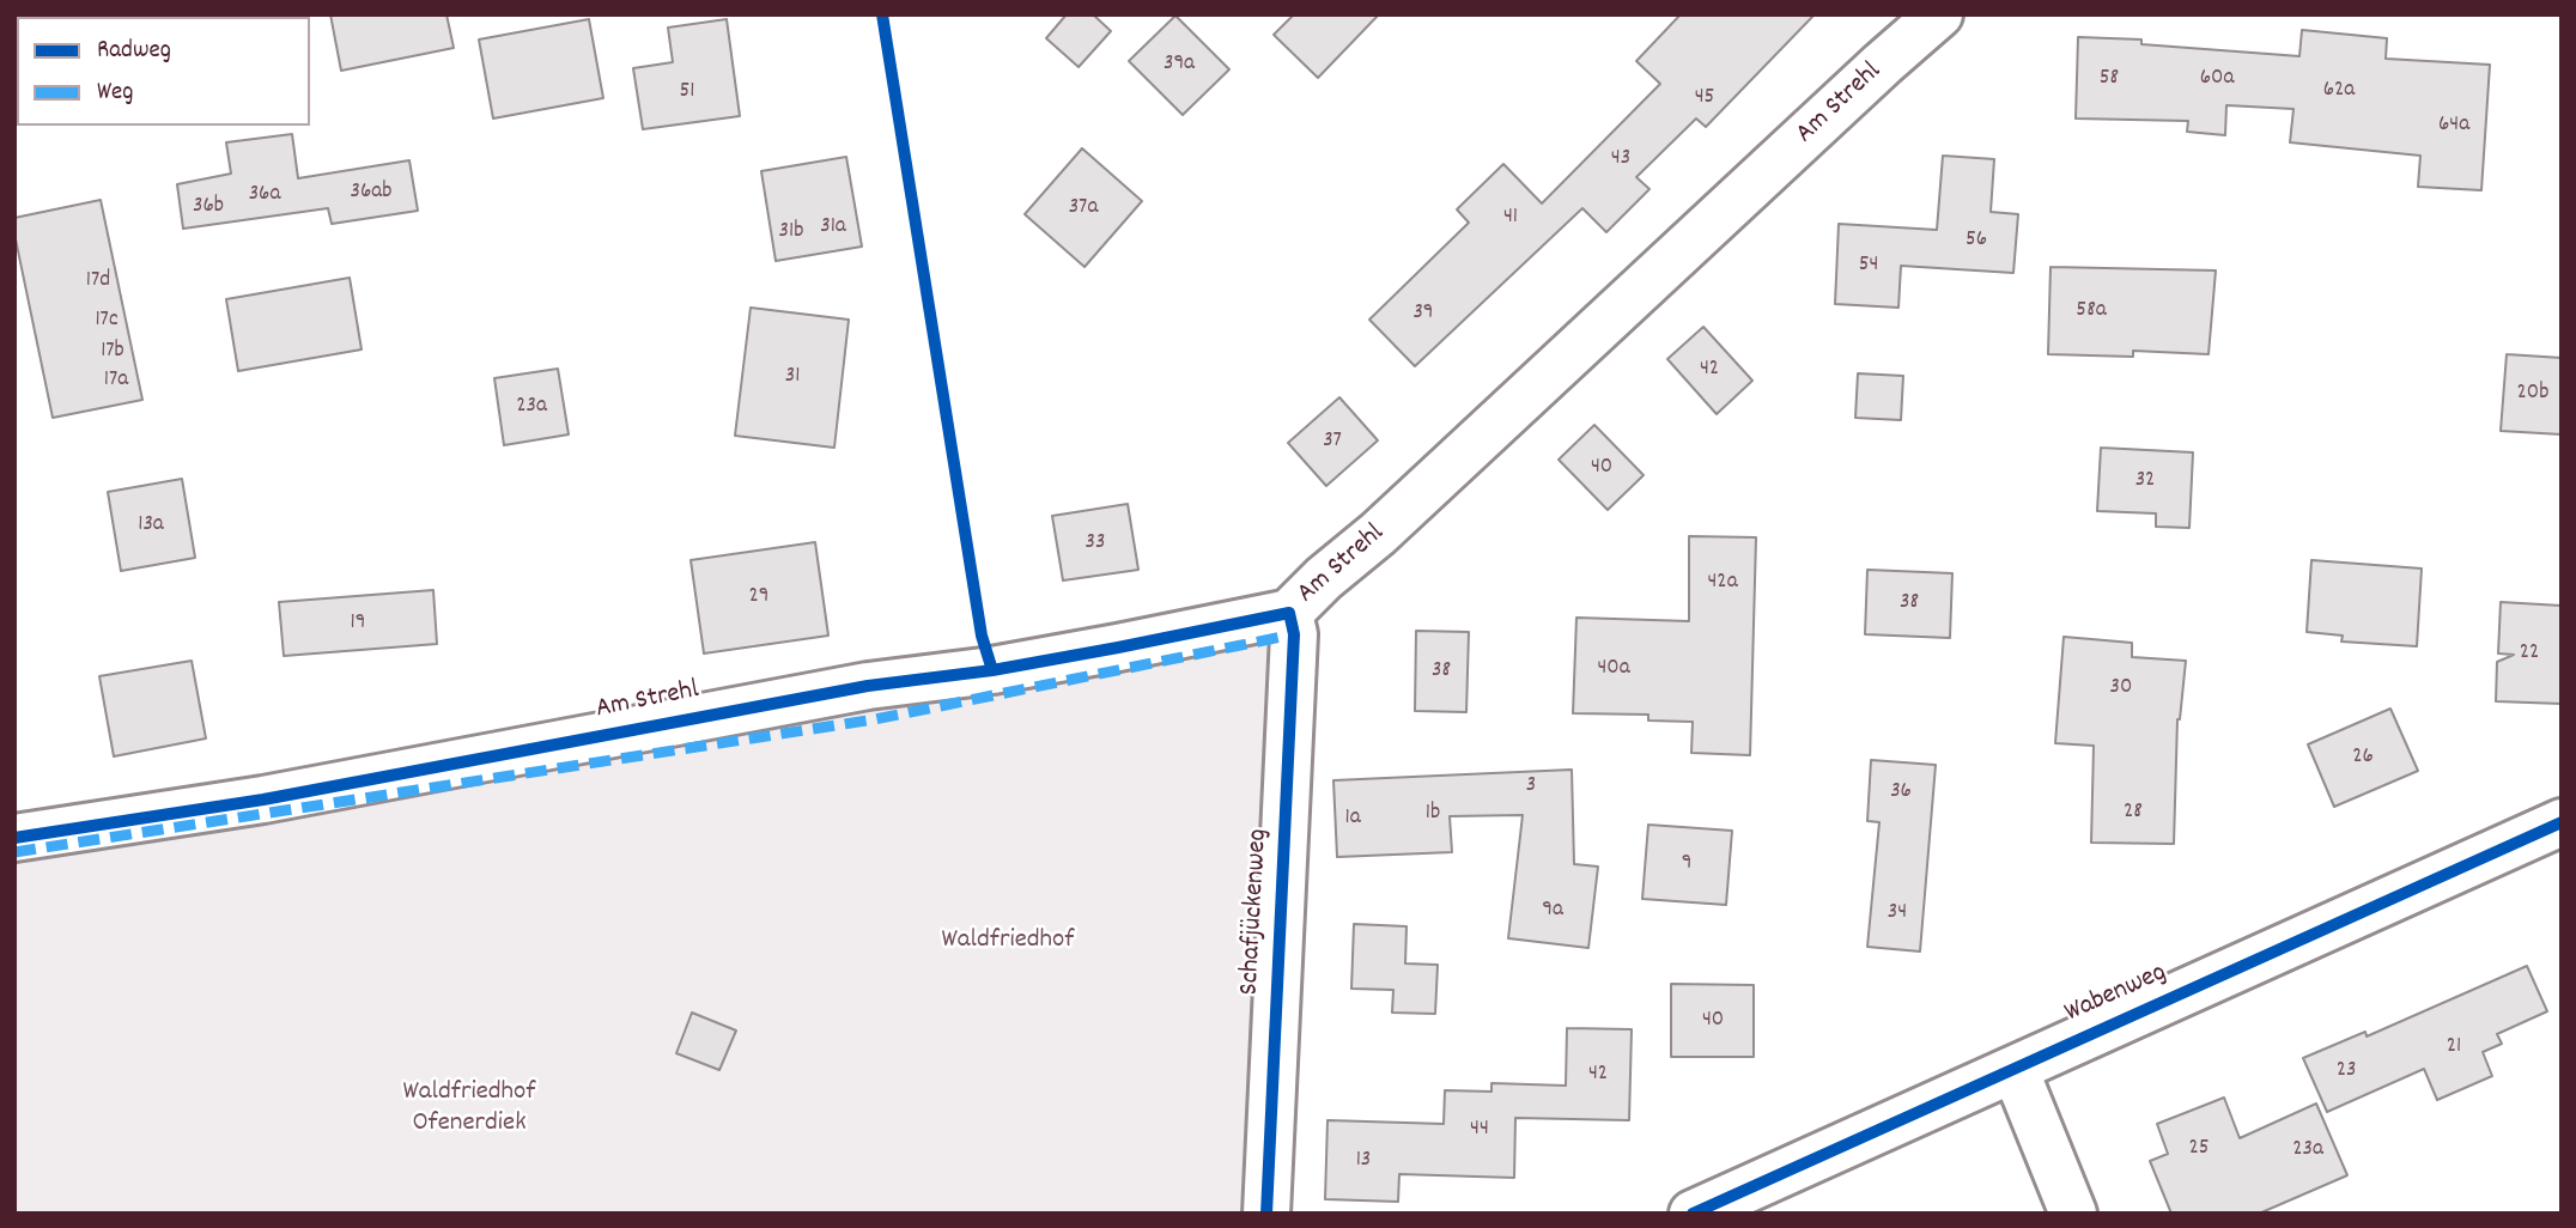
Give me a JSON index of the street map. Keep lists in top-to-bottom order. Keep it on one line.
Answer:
{"streets":{"street":["Am Strehl","Schafjückenweg","Wabenweg"]},"crossings":[["Am Strehl","Schafjückenweg"]],"parks":["Waldfriedhof","Waldfriedhof Ofenerdiek"],"house_numbers":["39a","58","60a","62a","51","45","64a","43","36ab","36a","36b","37a","41","31a","31b","56","54","17d","58a","39","17c","17b","42","31","17a","20b","23a","37","40","32","13a","33","42a","29","38","19","22","40a","38","30","26","3","36","28","1b","1a","9","9a","34","40","21","23","42","44","25","23a","13"],"legend":["Radweg","Weg"]}
